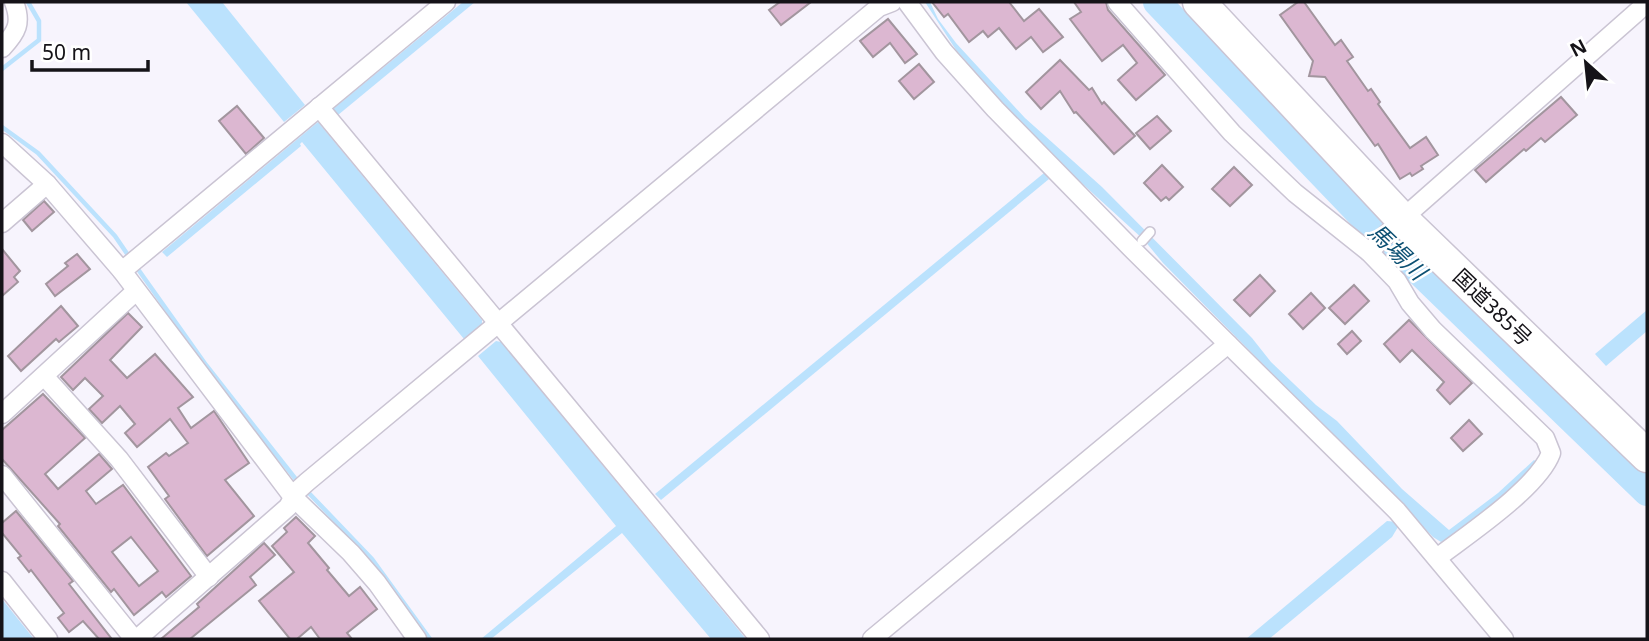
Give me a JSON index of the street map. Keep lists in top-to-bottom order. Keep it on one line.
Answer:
{"streets":{"highway":["国道385号"]},"water":["馬場川"],"scale_bar":"50 m","north":"top left"}
